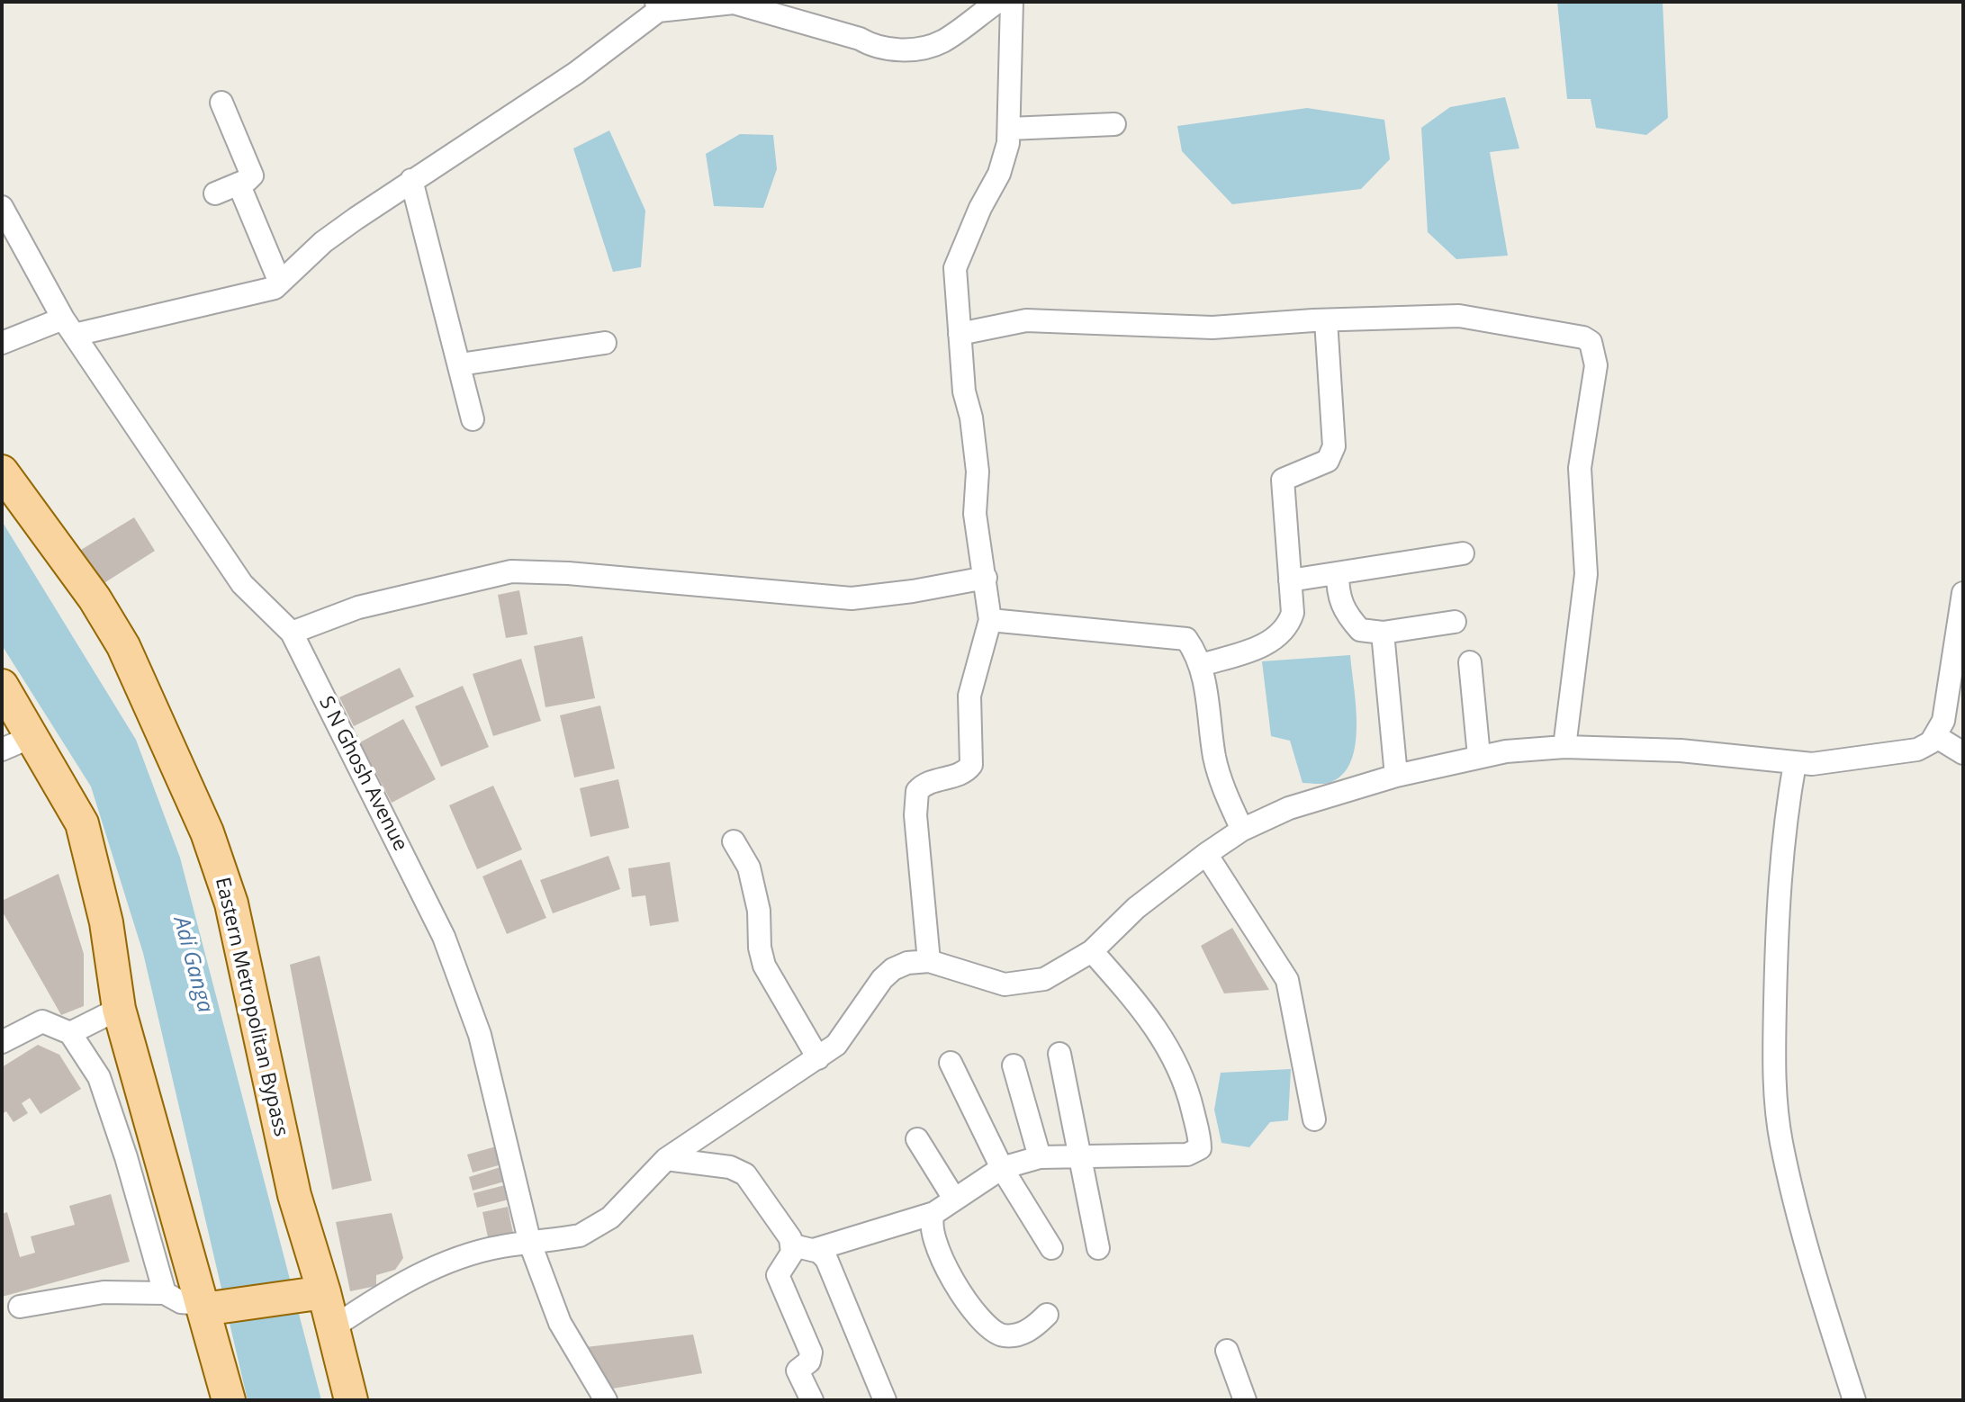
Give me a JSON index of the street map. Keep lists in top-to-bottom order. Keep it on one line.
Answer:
{"streets":{"main road":["Eastern Metropolitan Bypass"],"street":["S N Ghosh Avenue"]},"water":["Adi Ganga"]}
